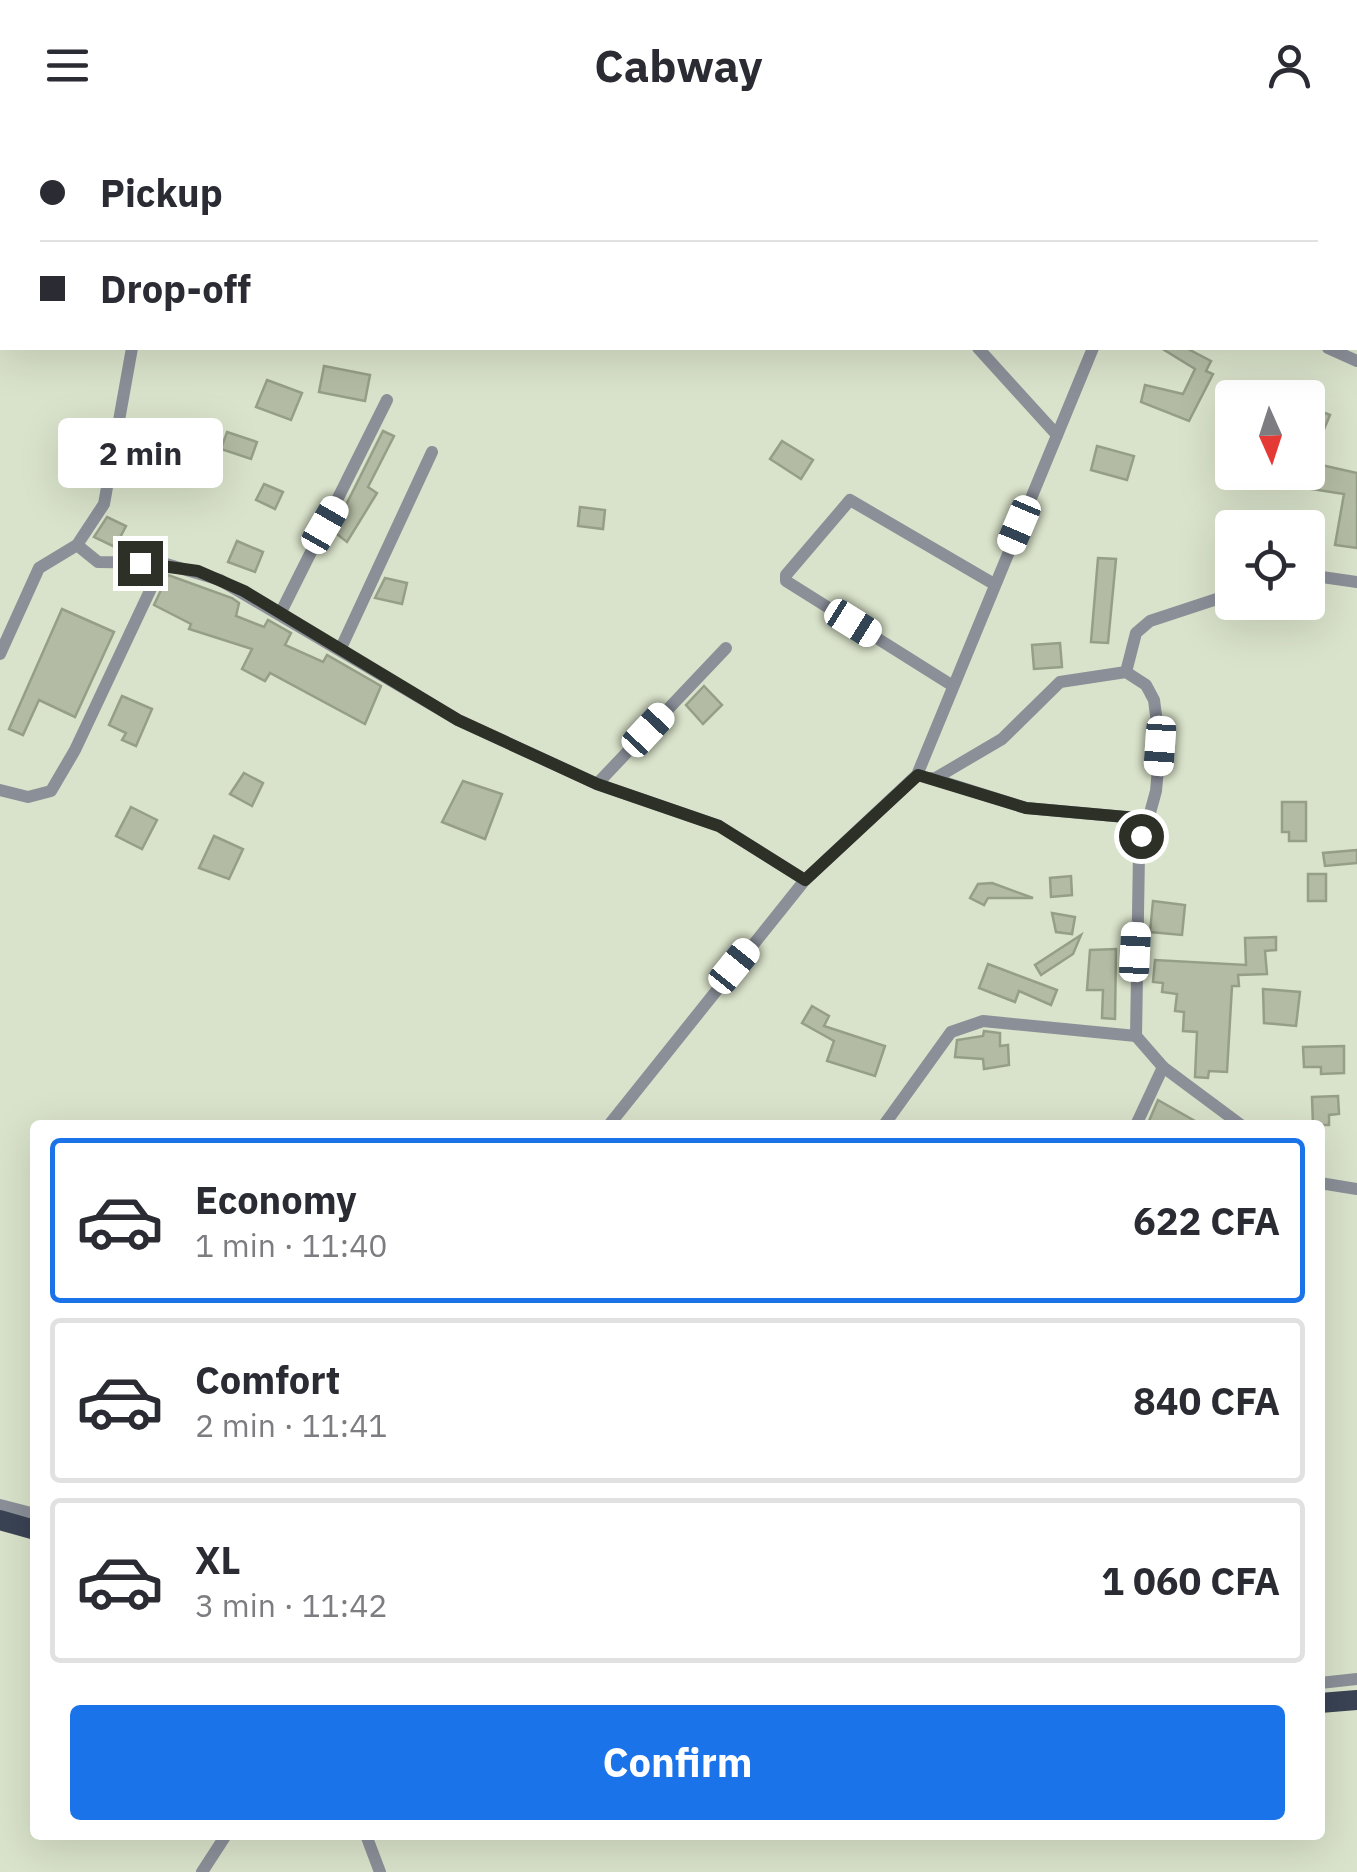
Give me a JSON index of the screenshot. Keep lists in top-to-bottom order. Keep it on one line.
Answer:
{"north":"bottom","page":{"header":"Cabway","banner":["Pickup","Drop-off"],"bubble":"2 min","list":[{"name":"Economy","note":"1 min · 11:40","value":"622 CFA"},{"name":"Comfort","note":"2 min · 11:41","value":"840 CFA"},{"name":"XL","note":"3 min · 11:42","value":"1 060 CFA"}],"buttons":"Confirm"}}
